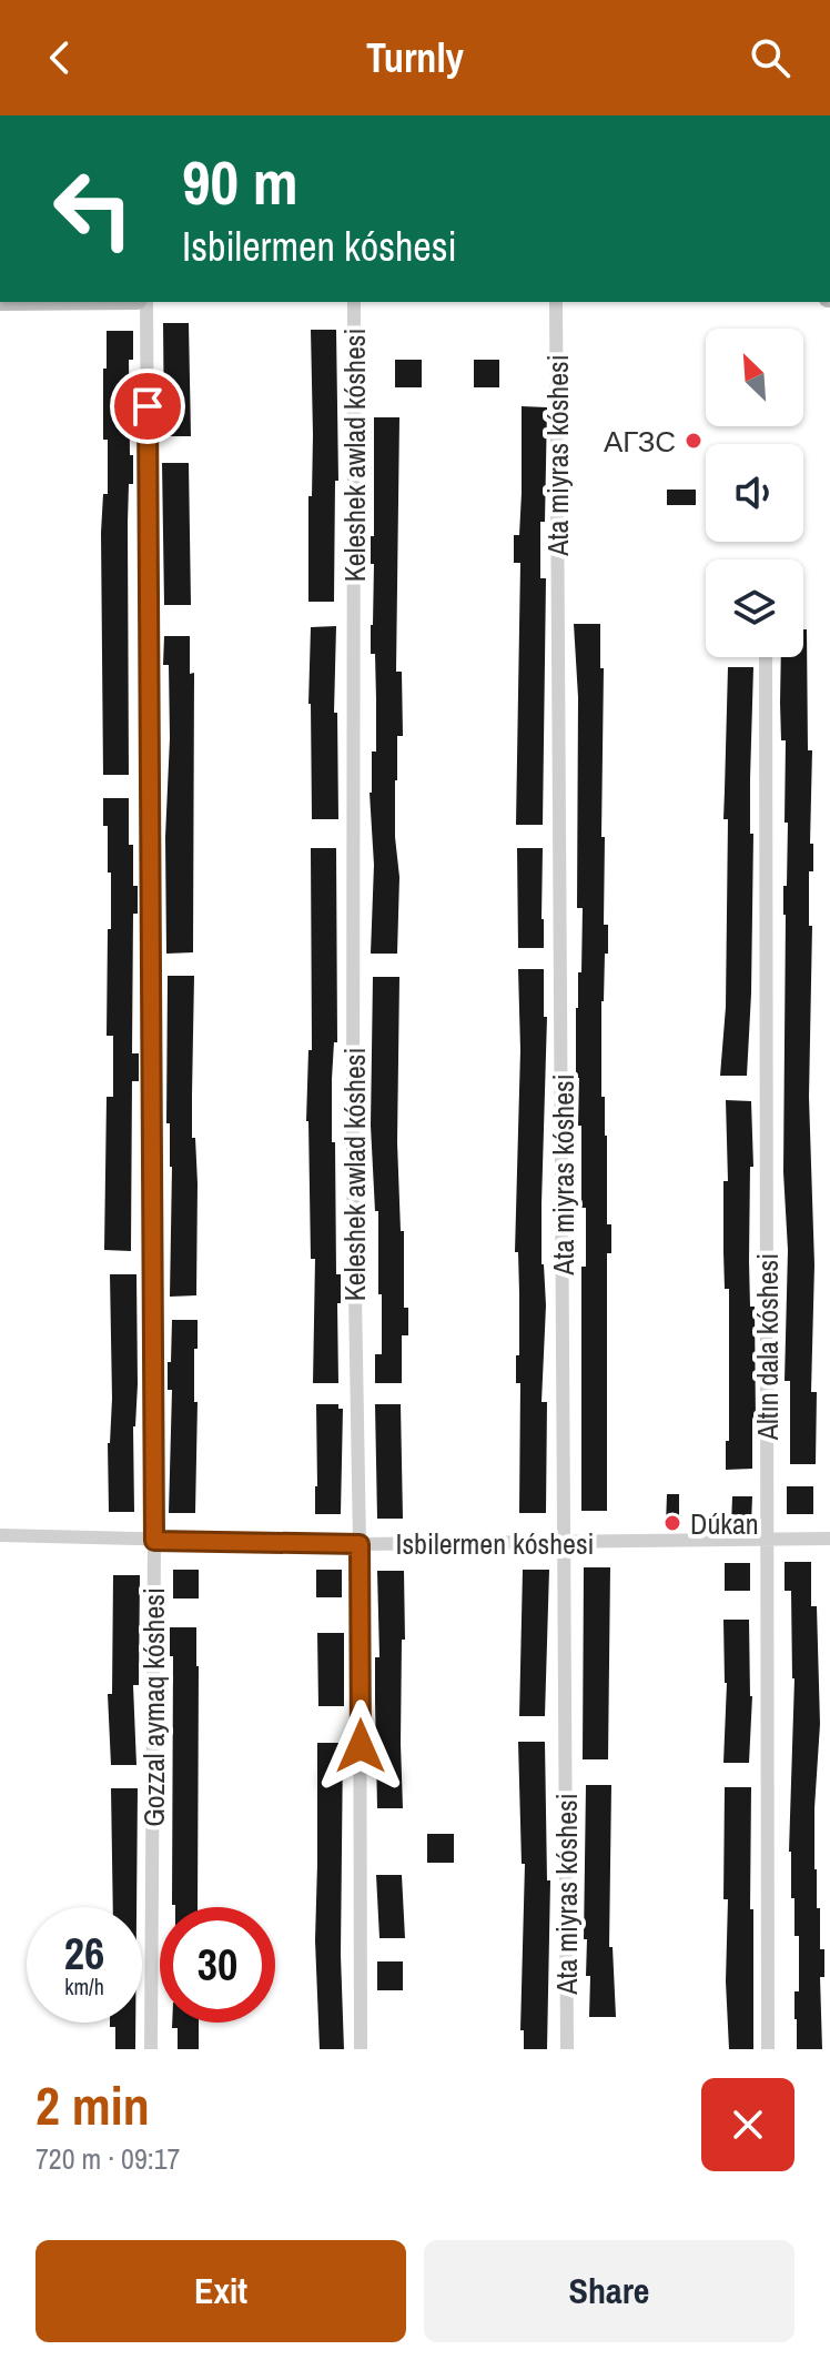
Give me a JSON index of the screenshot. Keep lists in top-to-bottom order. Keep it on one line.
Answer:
{"streets":{"street":["Keleshek awlad kóshesi","Ata miyras kóshesi","Altın dala kóshesi","Isbilermen kóshesi","Gozzal aymaq kóshesi"]},"crossings":[["Keleshek awlad kóshesi","Isbilermen kóshesi"],["Ata miyras kóshesi","Isbilermen kóshesi"],["Altın dala kóshesi","Isbilermen kóshesi"],["Isbilermen kóshesi","Gozzal aymaq kóshesi"]],"places":["АГЗС","Dúkan"],"north":"top left","page":{"header":"Turnly","turn":["90 m","Isbilermen kóshesi"],"speed":"26 km/h","limit":"30","heading":["2 min","720 m · 09:17"],"buttons":["Exit","Share"]}}
